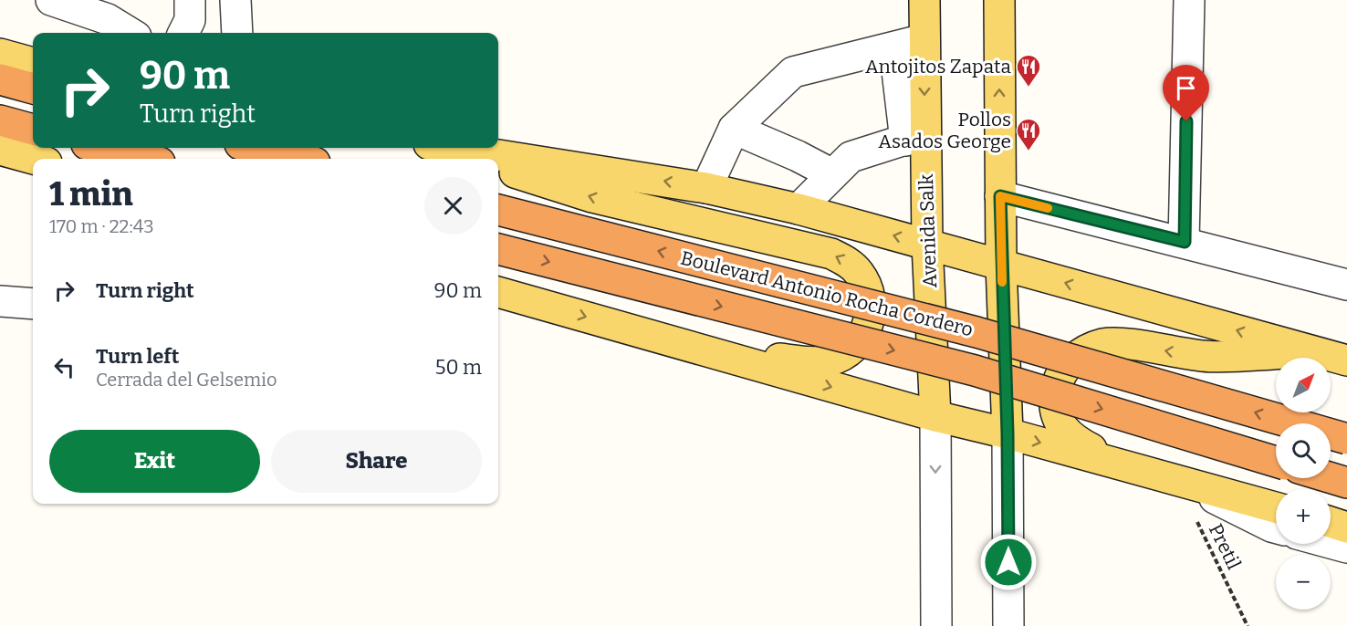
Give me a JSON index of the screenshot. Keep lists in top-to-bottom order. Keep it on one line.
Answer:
{"streets":{"highway":["Boulevard Antonio Rocha Cordero"],"main road":["Avenida Salk"],"path":["Pretil"]},"places":{"restaurant":["Antojitos Zapata","Pollos Asados George"]},"north":"top right","page":{"turn":["90 m","Turn right"],"heading":["1 min","170 m · 22:43"],"list":[{"name":"Turn right","value":"90 m"},{"name":"Turn left","note":"Cerrada del Gelsemio","value":"50 m"}],"map_buttons":["+","−"],"buttons":["Exit","Share"]}}
